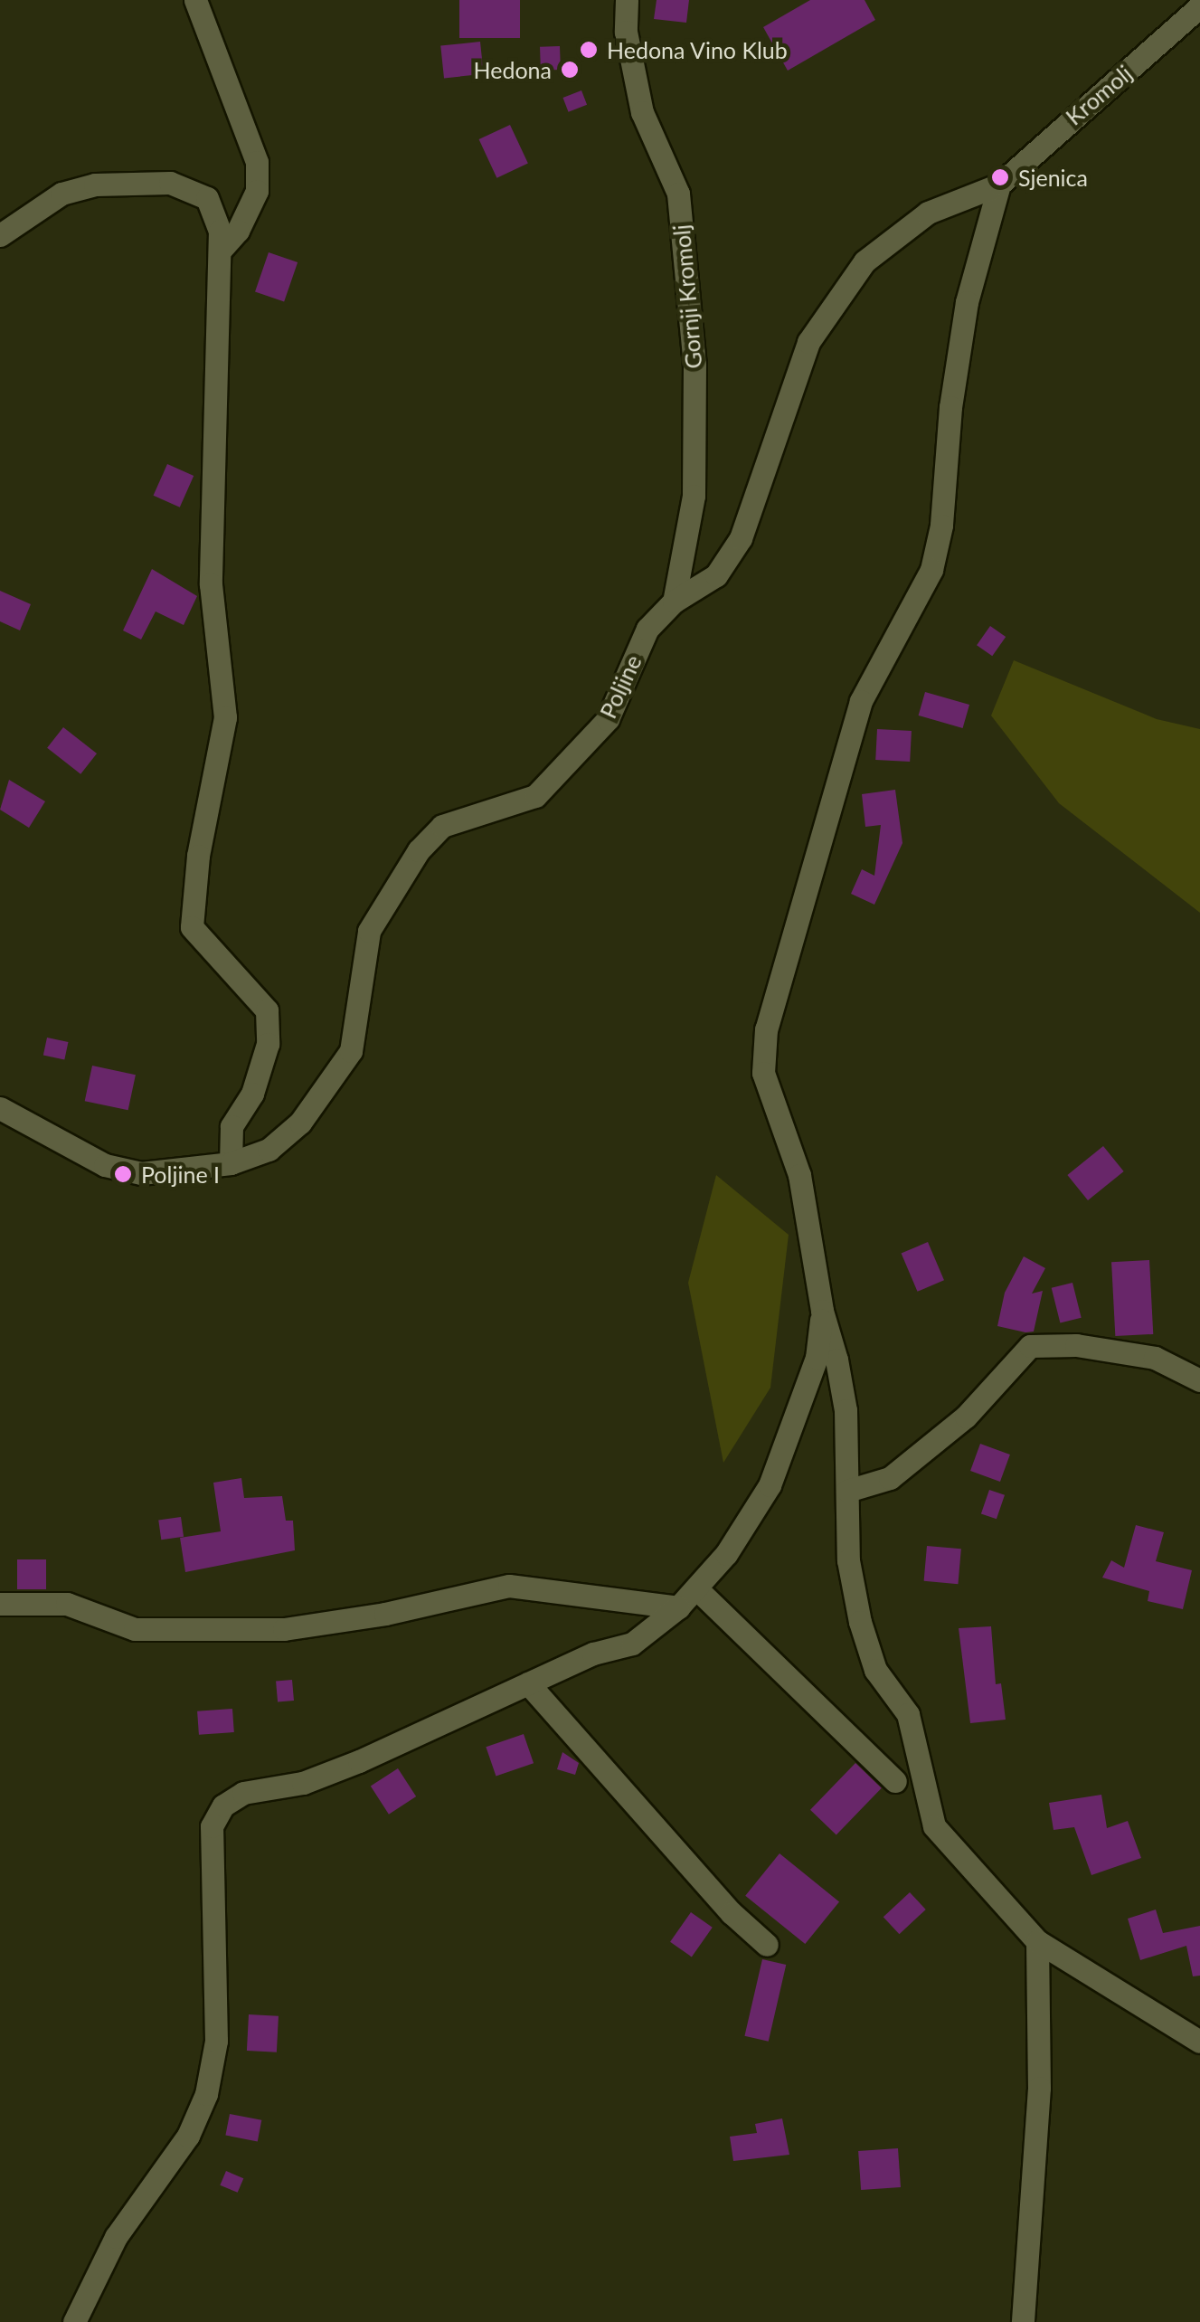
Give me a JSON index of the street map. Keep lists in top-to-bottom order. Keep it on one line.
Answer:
{"streets":{"street":["Kromolj","Gornji Kromolj","Poljine"]},"crossings":[["Kromolj","Poljine"],["Gornji Kromolj","Poljine"]],"places":["Hedona Vino Klub","Hedona","Sjenica","Poljine I"]}
